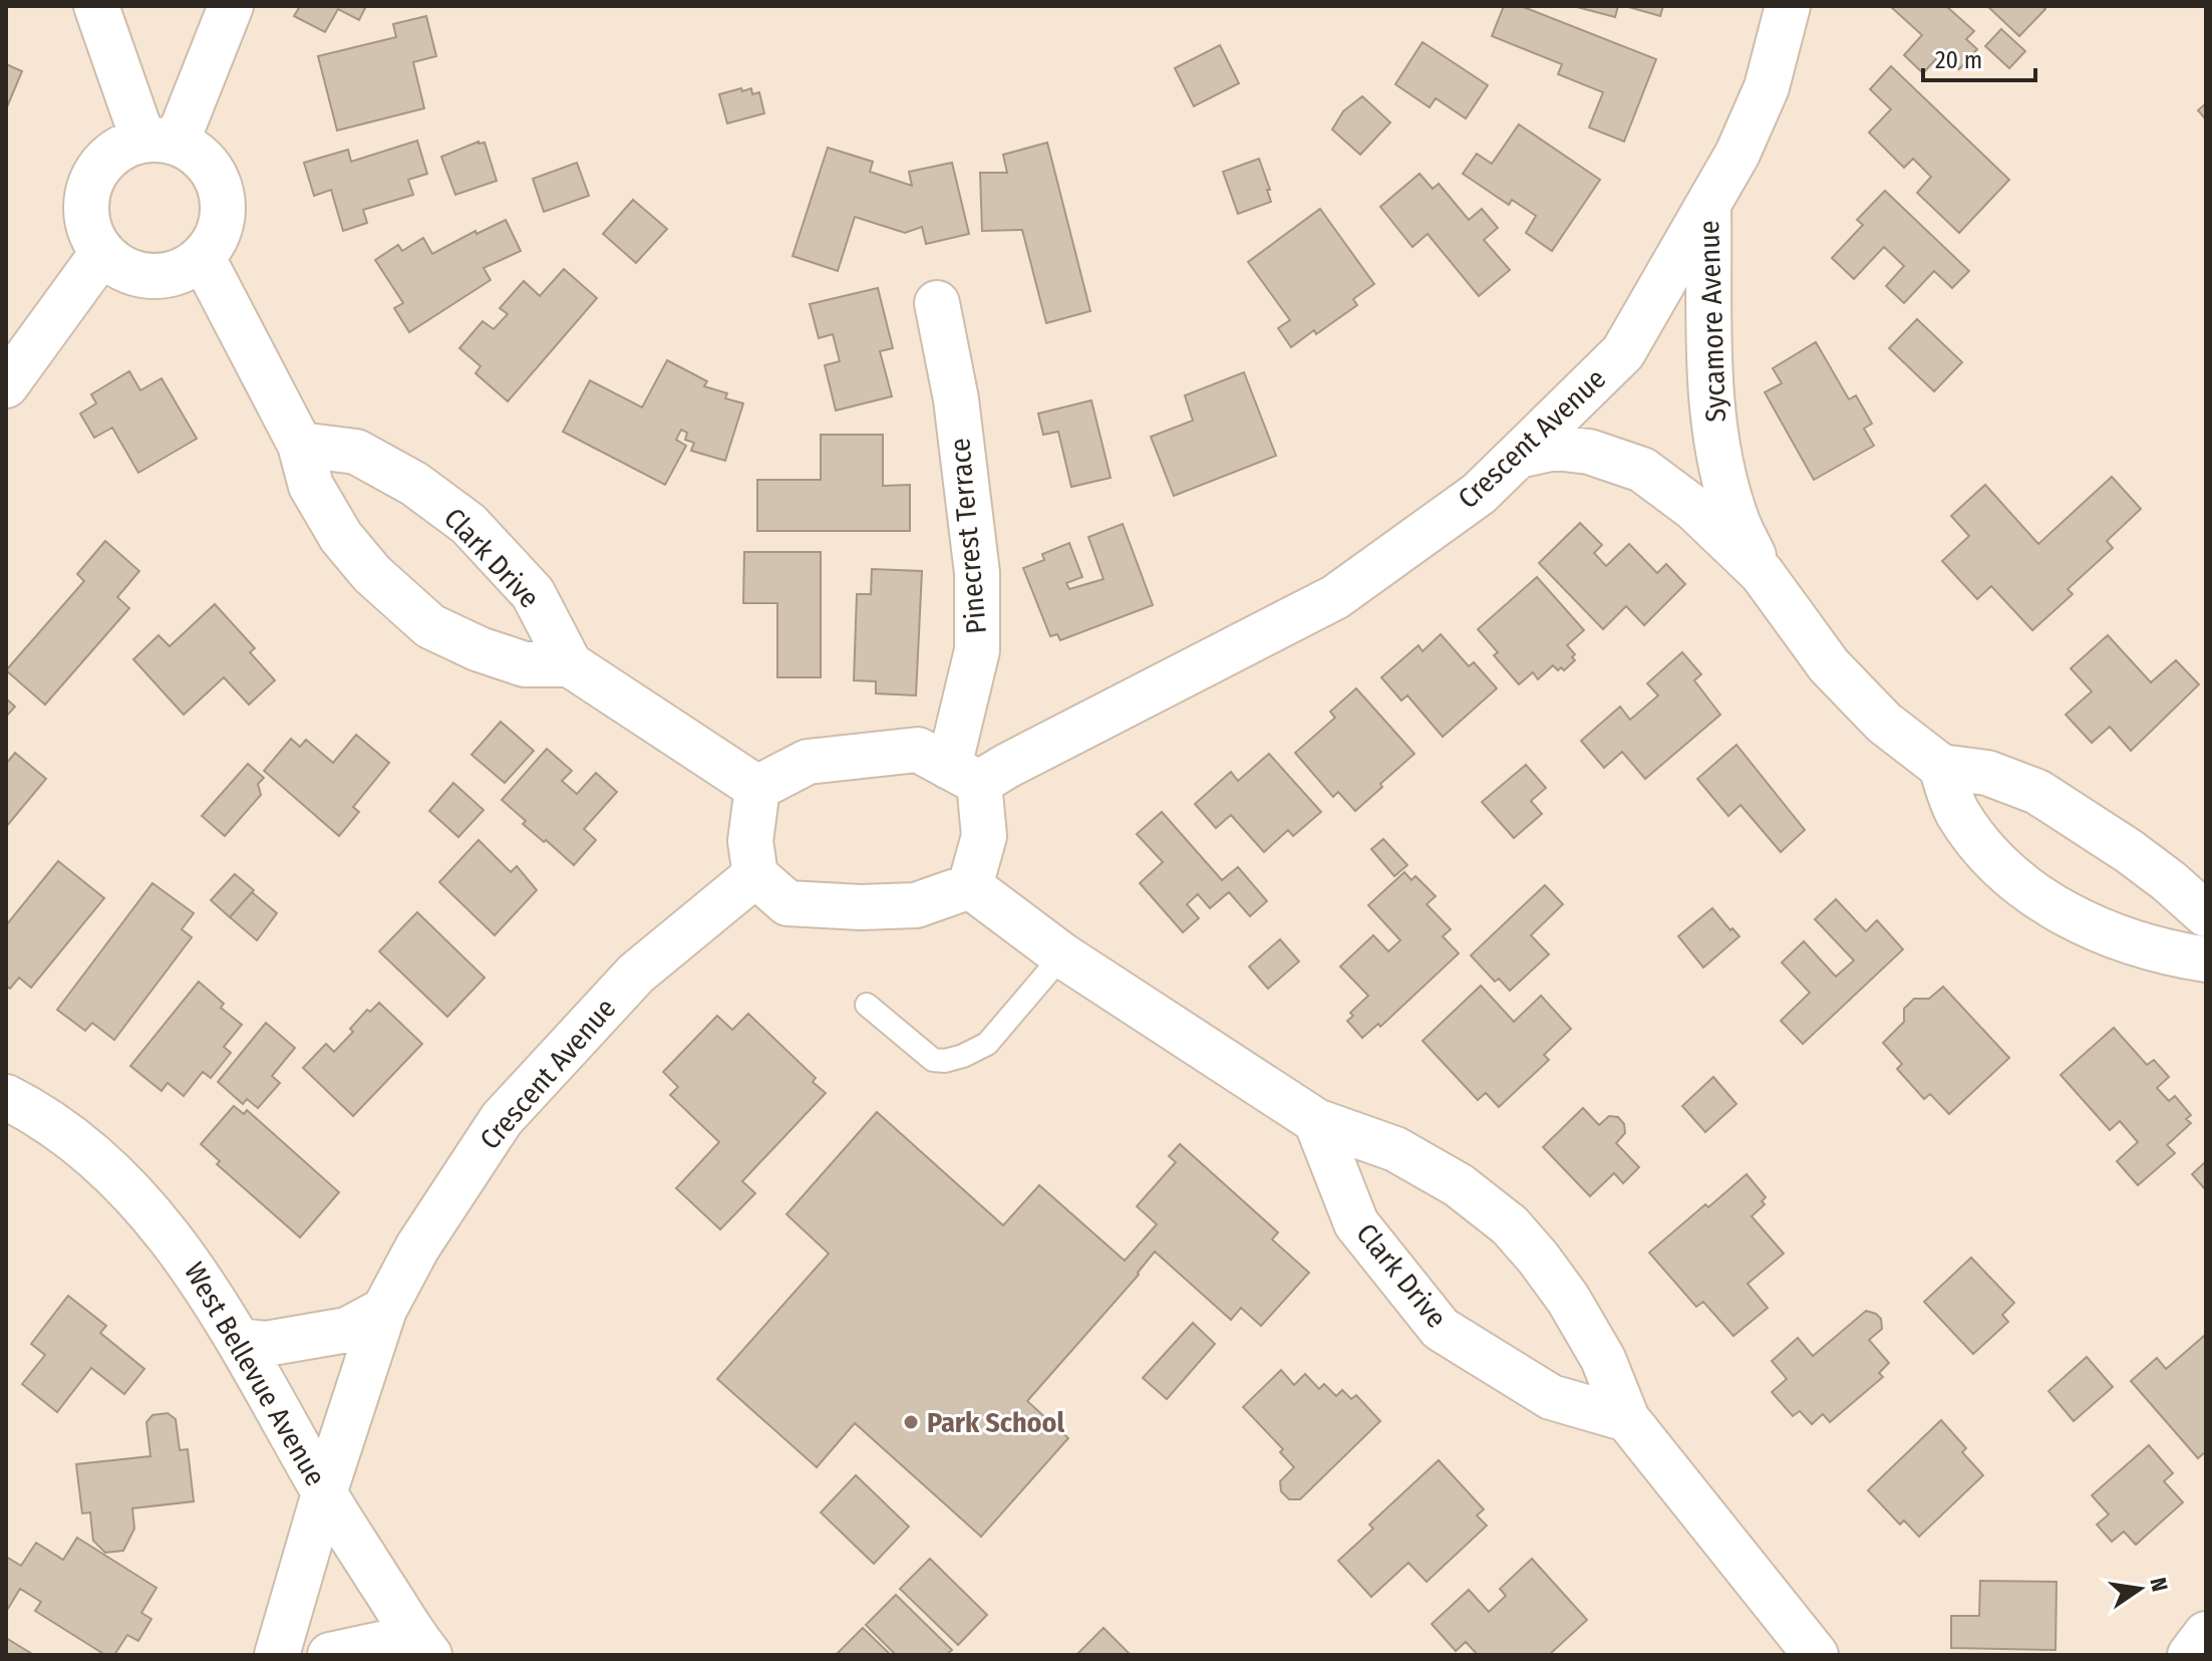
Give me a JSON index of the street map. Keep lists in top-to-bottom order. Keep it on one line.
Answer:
{"streets":{"street":["Sycamore Avenue","Crescent Avenue","Pinecrest Terrace","Clark Drive","West Bellevue Avenue"]},"crossings":[["Sycamore Avenue","Crescent Avenue"],["Crescent Avenue","Pinecrest Terrace"],["Crescent Avenue","Clark Drive"],["Crescent Avenue","West Bellevue Avenue"],["Pinecrest Terrace","Clark Drive"]],"places":["Park School"],"scale_bar":"20 m","north":"right"}
